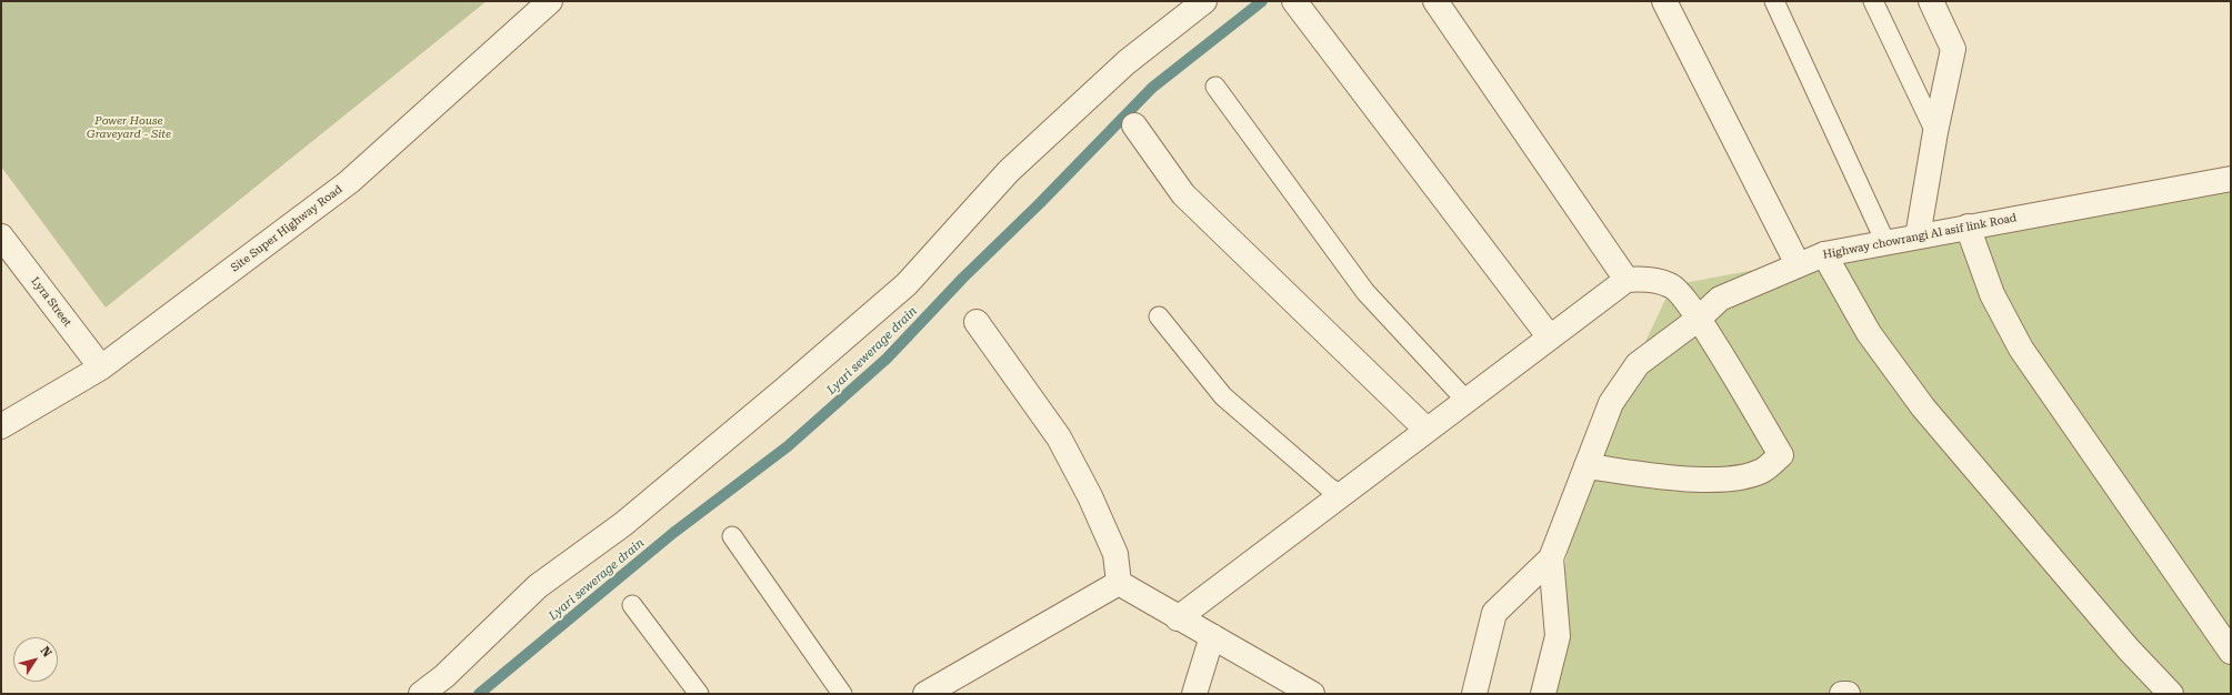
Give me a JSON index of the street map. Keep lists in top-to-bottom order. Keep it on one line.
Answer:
{"streets":{"street":["Site Super Highway Road","Highway chowrangi Al asif link Road","Lyra Street"]},"crossings":[["Site Super Highway Road","Lyra Street"]],"water":["Lyari sewerage drain"],"parks":["Power House Graveyard - Site"],"north":"top right"}
